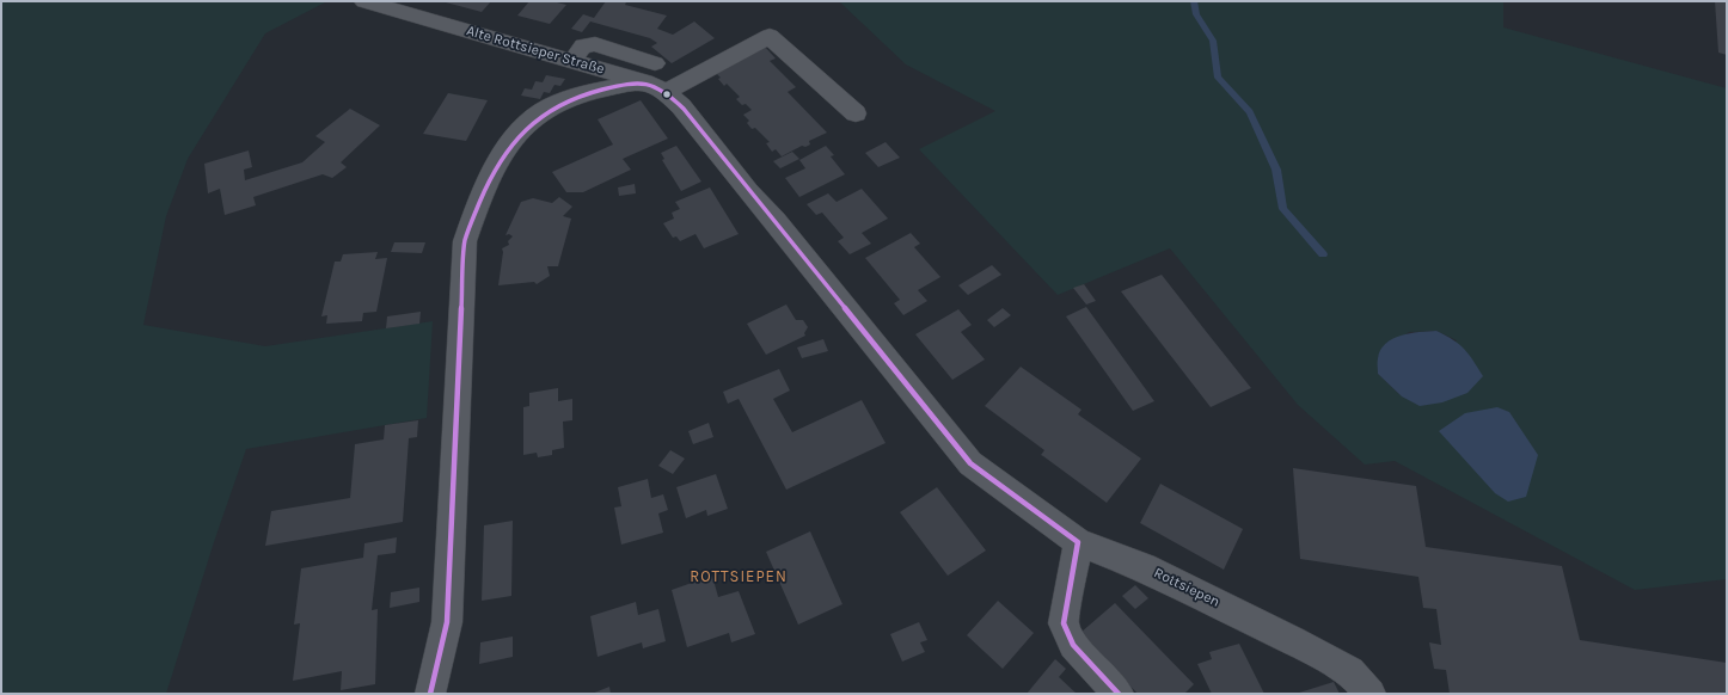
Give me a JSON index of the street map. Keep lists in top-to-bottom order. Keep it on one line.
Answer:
{"streets":{"street":["Alte Rottsieper Straße","Rottsiepen"]},"districts":["ROTTSIEPEN"]}
